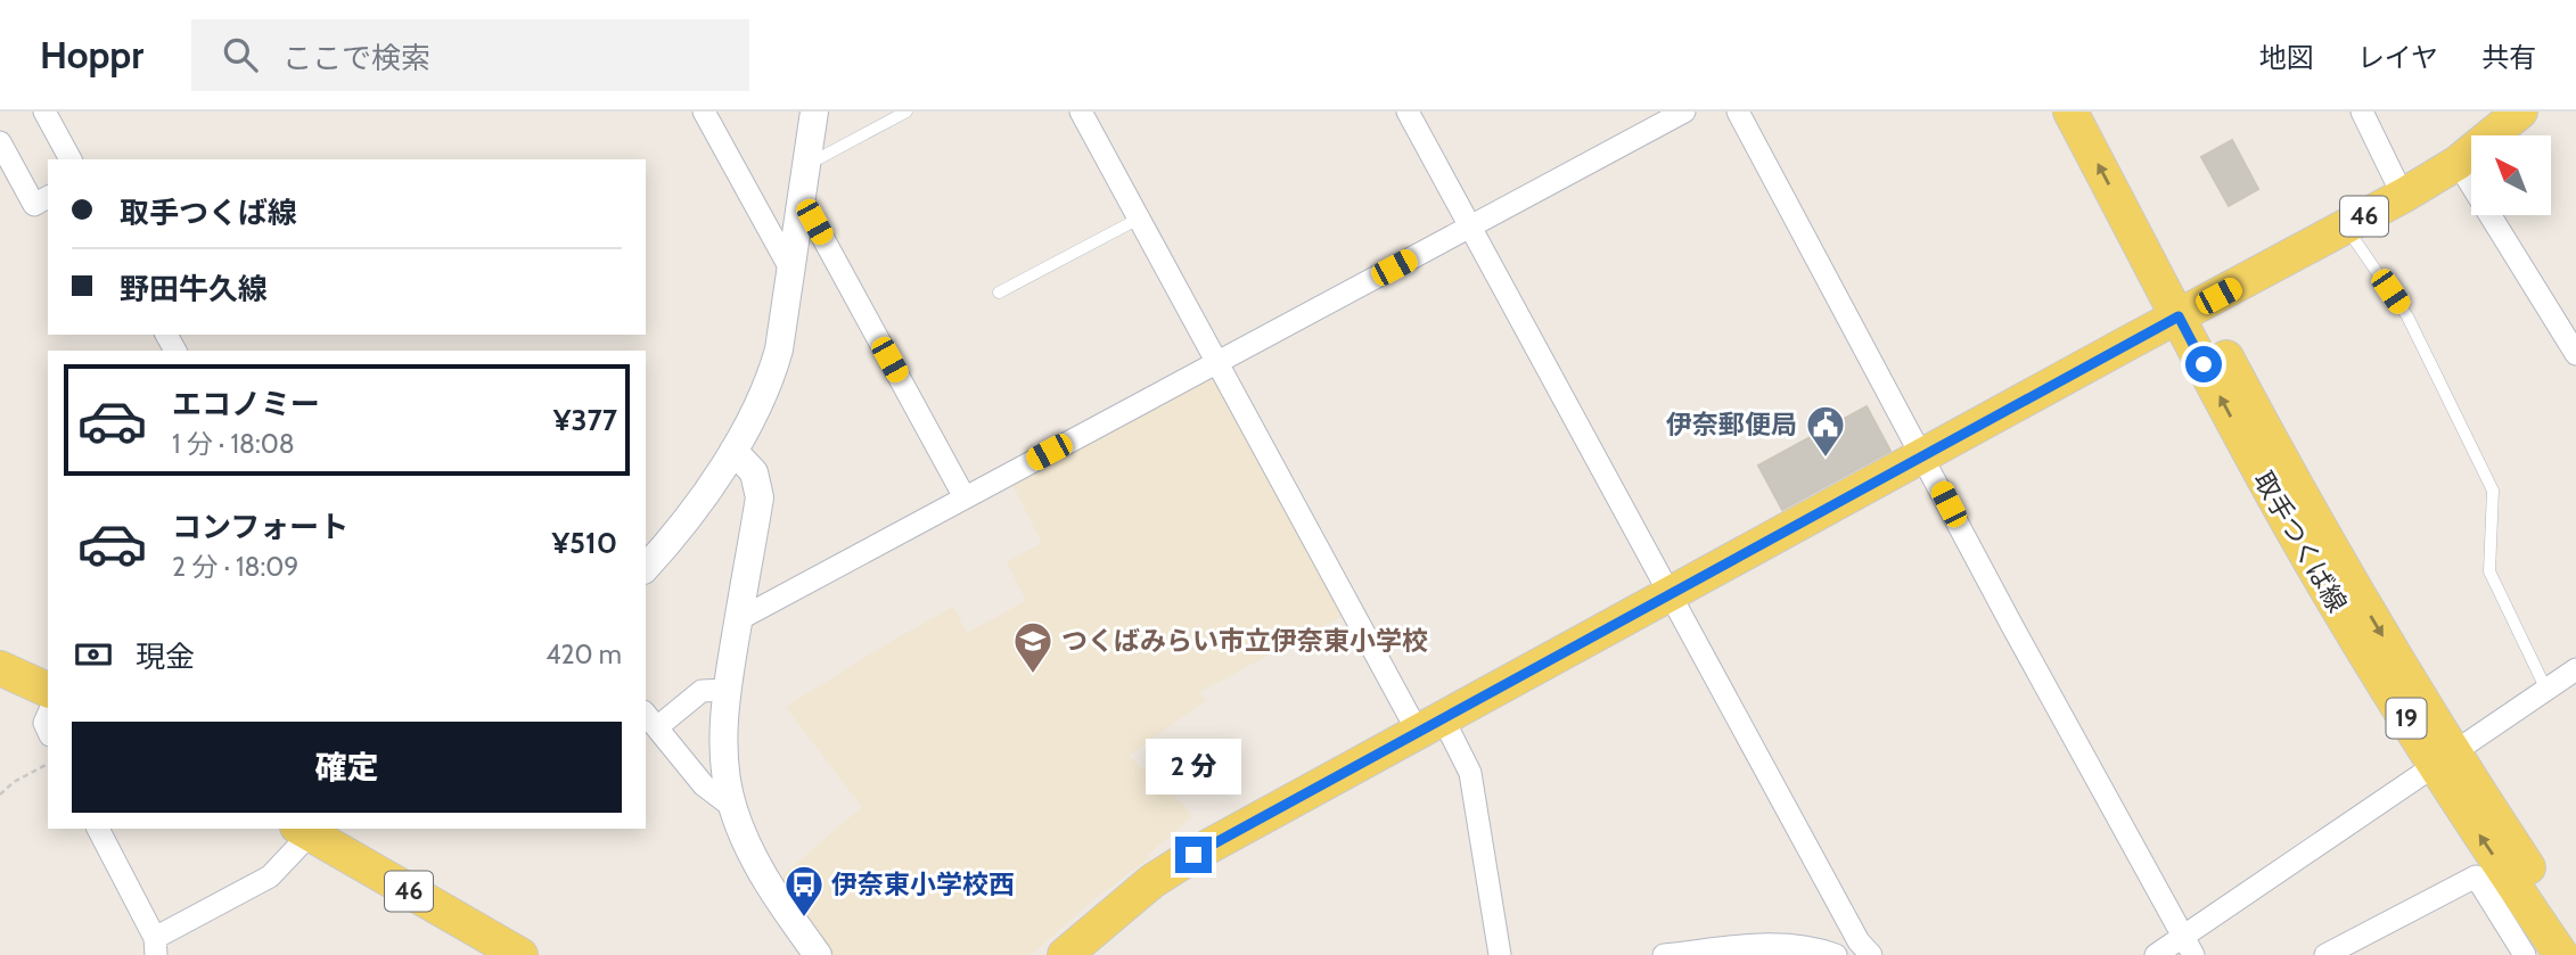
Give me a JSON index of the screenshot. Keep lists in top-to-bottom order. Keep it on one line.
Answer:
{"streets":{"main road":["46","取手つくば線","19"]},"crossings":[["46","取手つくば線"]],"places":{"public building":["伊奈郵便局"],"school or university":["つくばみらい市立伊奈東小学校"],"bus stop":["伊奈東小学校西"]},"north":"top left","page":{"header":"Hoppr","search":"ここで検索","nav":["地図","レイヤ","共有"],"banner":["取手つくば線","野田牛久線"],"list":[{"name":"エコノミー","note":"1 分 · 18:08","value":"¥377"},{"name":"コンフォート","note":"2 分 · 18:09","value":"¥510"}],"pay":["現金","420 m"],"buttons":"確定","bubble":"2 分"}}
